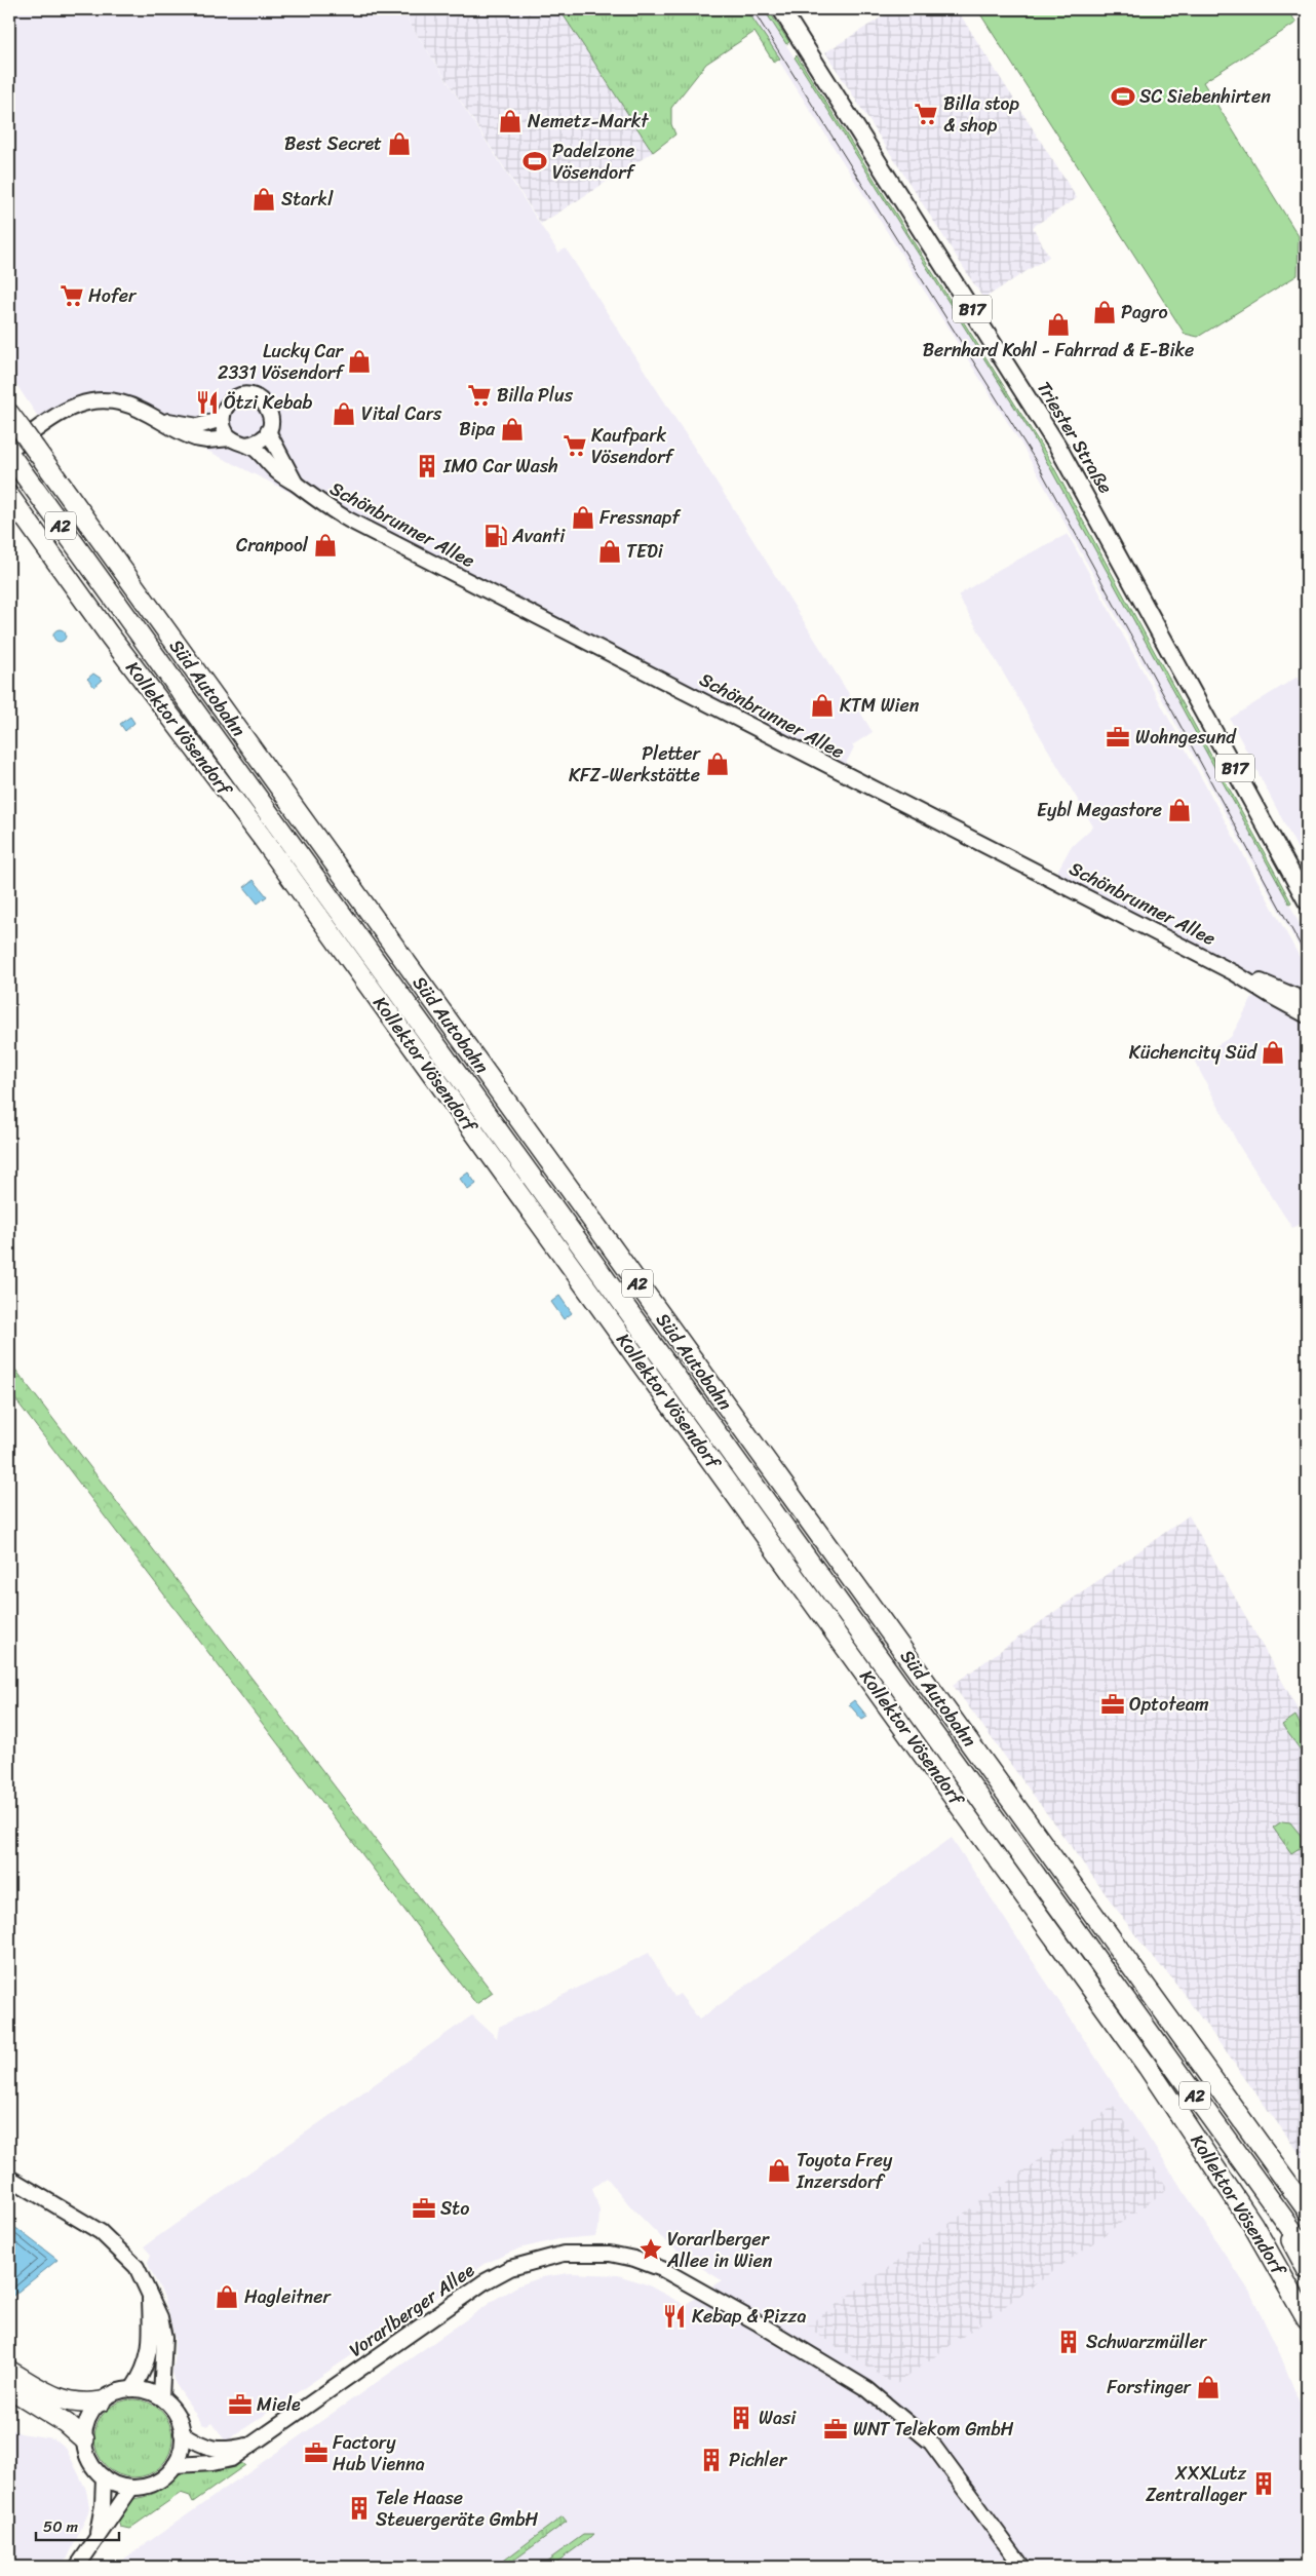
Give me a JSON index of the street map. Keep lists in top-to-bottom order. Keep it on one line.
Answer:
{"streets":{"highway":["A2","Süd Autobahn","Kollektor Vösendorf"],"main road":["B17","Triester Straße","Schönbrunner Allee","Vorarlberger Allee"]},"crossings":[["Schönbrunner Allee","Süd Autobahn"],["A2","Süd Autobahn"]],"places":{"sports":["SC Siebenhirten","Padelzone Vösendorf"],"supermarket":["Billa stop & shop","Hofer","Billa Plus","Kaufpark Vösendorf"],"shop":["Nemetz-Markt","Best Secret","Starkl","Pagro","Bernhard Kohl - Fahrrad & E-Bike","Lucky Car 2331 Vösendorf","Vital Cars","Bipa","Fressnapf","Cranpool","TEDi","KTM Wien","Pletter KFZ-Werkstätte","Eybl Megastore","Küchencity Süd","Toyota Frey Inzersdorf","Hagleitner","Forstinger"],"restaurant":["Ötzi Kebab","Kebap & Pizza"],"building":["IMO Car Wash","Schwarzmüller","Wasi","Pichler","XXXLutz Zentrallager","Tele Haase Steuergeräte GmbH"],"fuel station":["Avanti"],"office":["Wohngesund","Optoteam","Sto","Miele","WNT Telekom GmbH","Factory Hub Vienna"],"place":["Vorarlberger Allee in Wien"]},"scale_bar":"50 m"}
